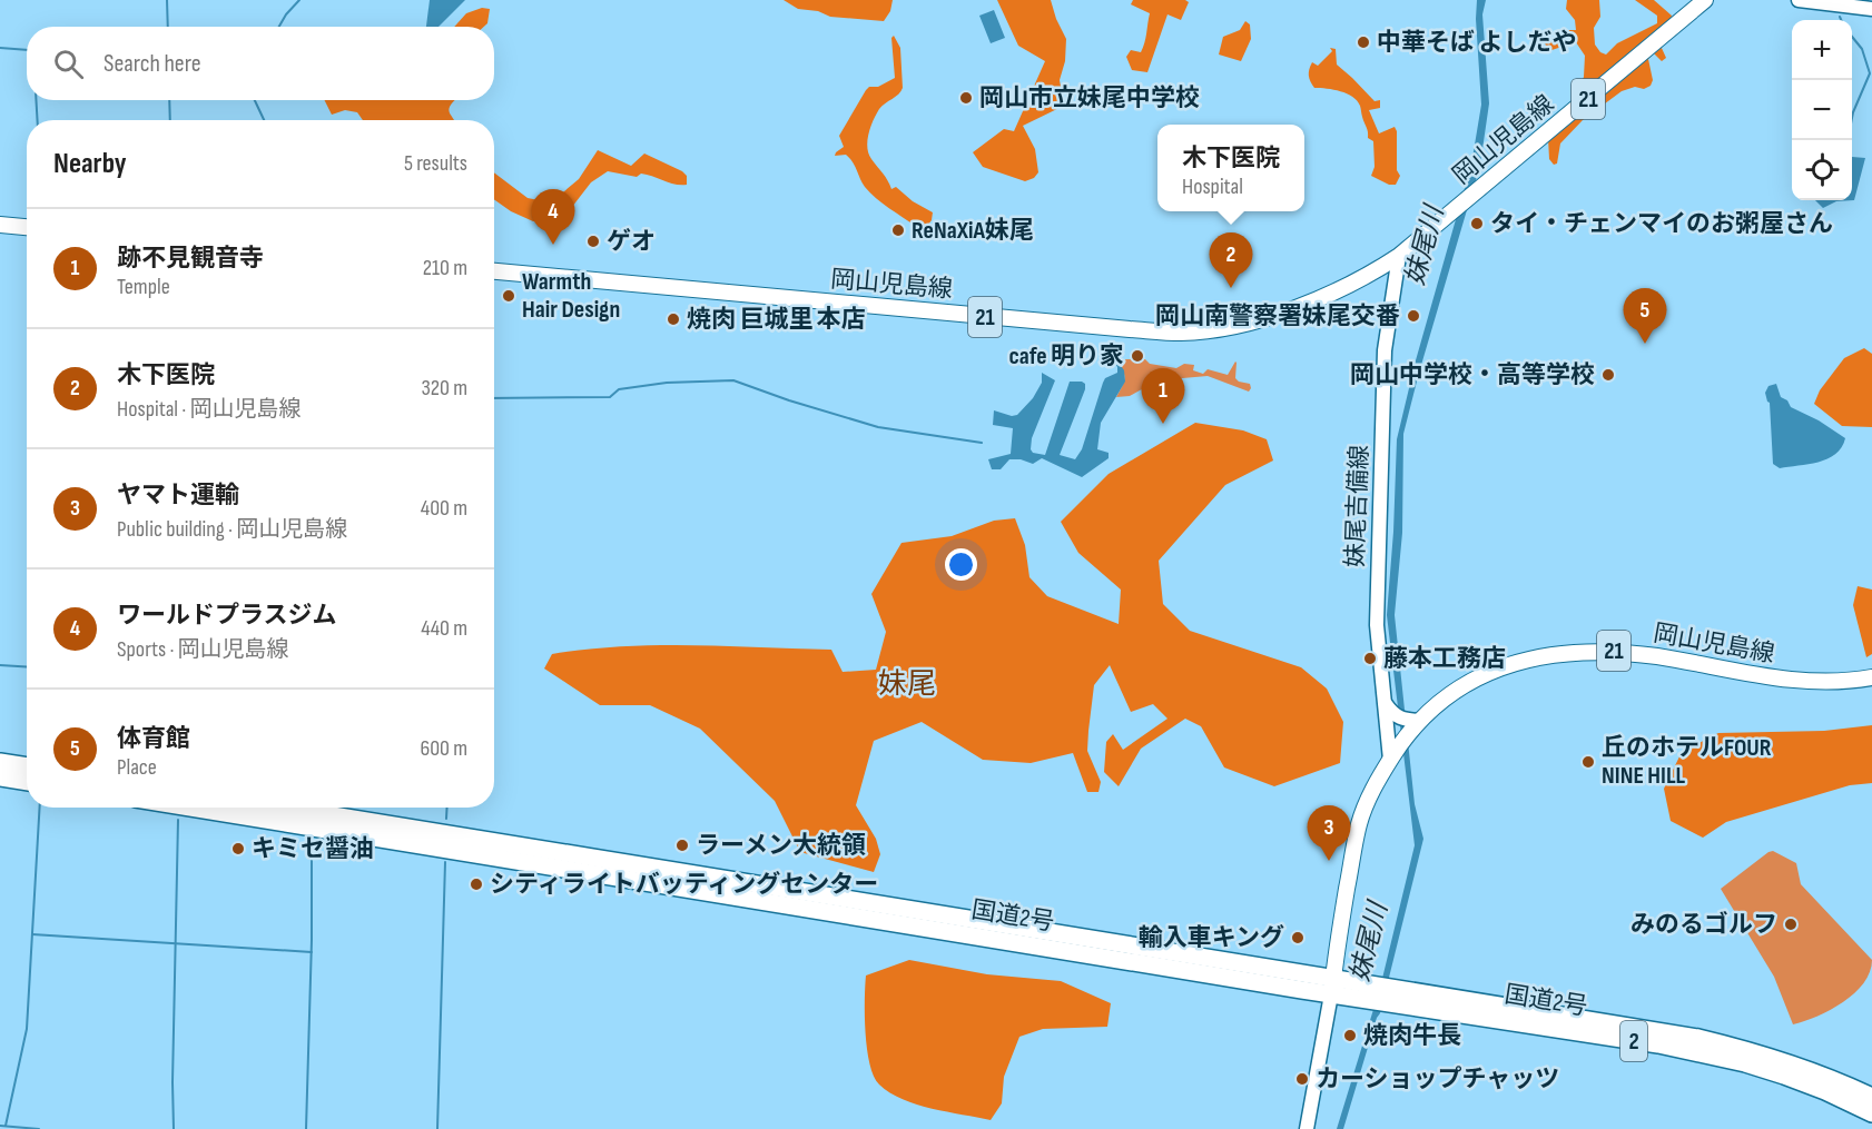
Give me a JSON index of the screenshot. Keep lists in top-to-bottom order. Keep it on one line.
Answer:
{"streets":{"highway":["国道2号","2"],"main road":["21","岡山児島線","妹尾吉備線"]},"crossings":[["岡山児島線","妹尾吉備線"],["岡山児島線","国道2号"]],"districts":["妹尾"],"water":["妹尾川"],"places":["中華そば よしだや","岡山市立妹尾中学校","タイ・チェンマイのお粥屋さん","ReNaXiA妹尾","ゲオ","Warmth Hair Design","岡山南警察署妹尾交番","焼肉 巨城里 本店","cafe 明り家","岡山中学校・高等学校","藤本工務店","丘のホテルFOUR NINE HILL","ラーメン大統領","キミセ醤油","シティライトバッティングセンター","みのるゴルフ","輸入車キング","焼肉牛長","カーショップチャッツ"],"page":{"map_buttons":["+","−"],"search":"Search here","heading":["Nearby","5 results"],"popup":["木下医院","Hospital"],"pins":["4","2","5","1","3"],"list":[{"mark":"1","name":"跡不見観音寺","note":"Temple","value":"210 m"},{"mark":"2","name":"木下医院","note":"Hospital · 岡山児島線","value":"320 m"},{"mark":"3","name":"ヤマト運輸","note":"Public building · 岡山児島線","value":"400 m"},{"mark":"4","name":"ワールドプラスジム","note":"Sports · 岡山児島線","value":"440 m"},{"mark":"5","name":"体育館","note":"Place","value":"600 m"}]}}
